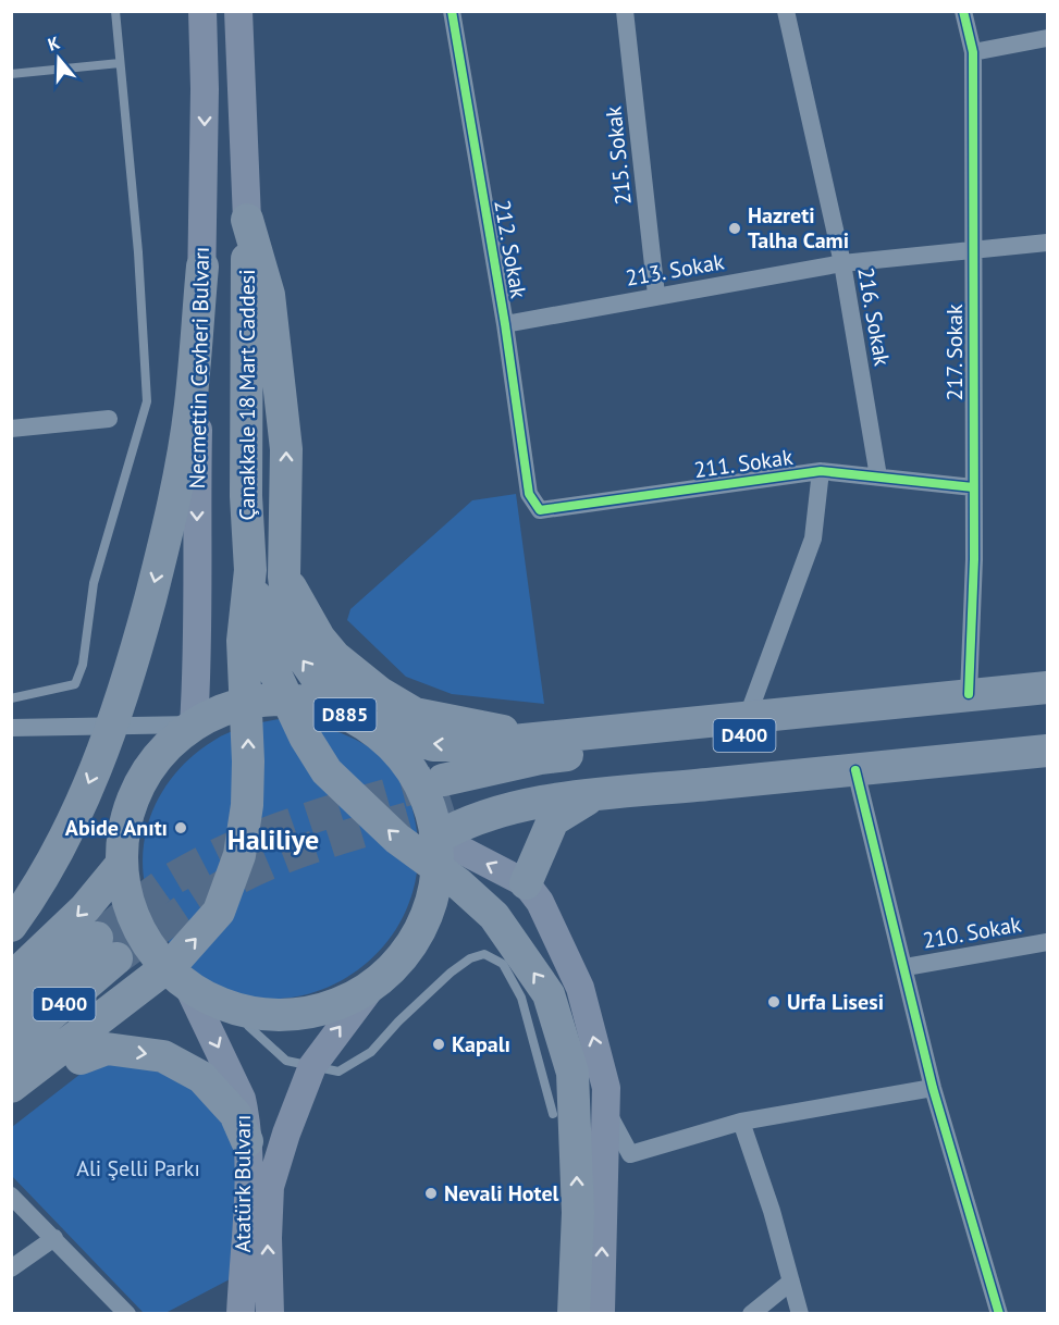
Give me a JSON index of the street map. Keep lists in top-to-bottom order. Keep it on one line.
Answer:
{"streets":{"highway":["Çanakkale 18 Mart Caddesi","D885","D400"],"main road":["Necmettin Cevheri Bulvarı","Atatürk Bulvarı"],"street":["215. Sokak","212. Sokak","213. Sokak","216. Sokak","217. Sokak","211. Sokak","210. Sokak"]},"crossings":[["215. Sokak","213. Sokak"],["212. Sokak","213. Sokak"],["212. Sokak","211. Sokak"],["213. Sokak","216. Sokak"],["213. Sokak","217. Sokak"],["216. Sokak","211. Sokak"],["217. Sokak","211. Sokak"],["Necmettin Cevheri Bulvarı","D885"],["D885","Atatürk Bulvarı"]],"one_way":["Necmettin Cevheri Bulvarı","Atatürk Bulvarı"],"districts":["Haliliye"],"parks":["Ali Şelli Parkı"],"places":["Hazreti Talha Cami","Abide Anıtı","Urfa Lisesi","Kapalı","Nevali Hotel"],"north":"top"}
